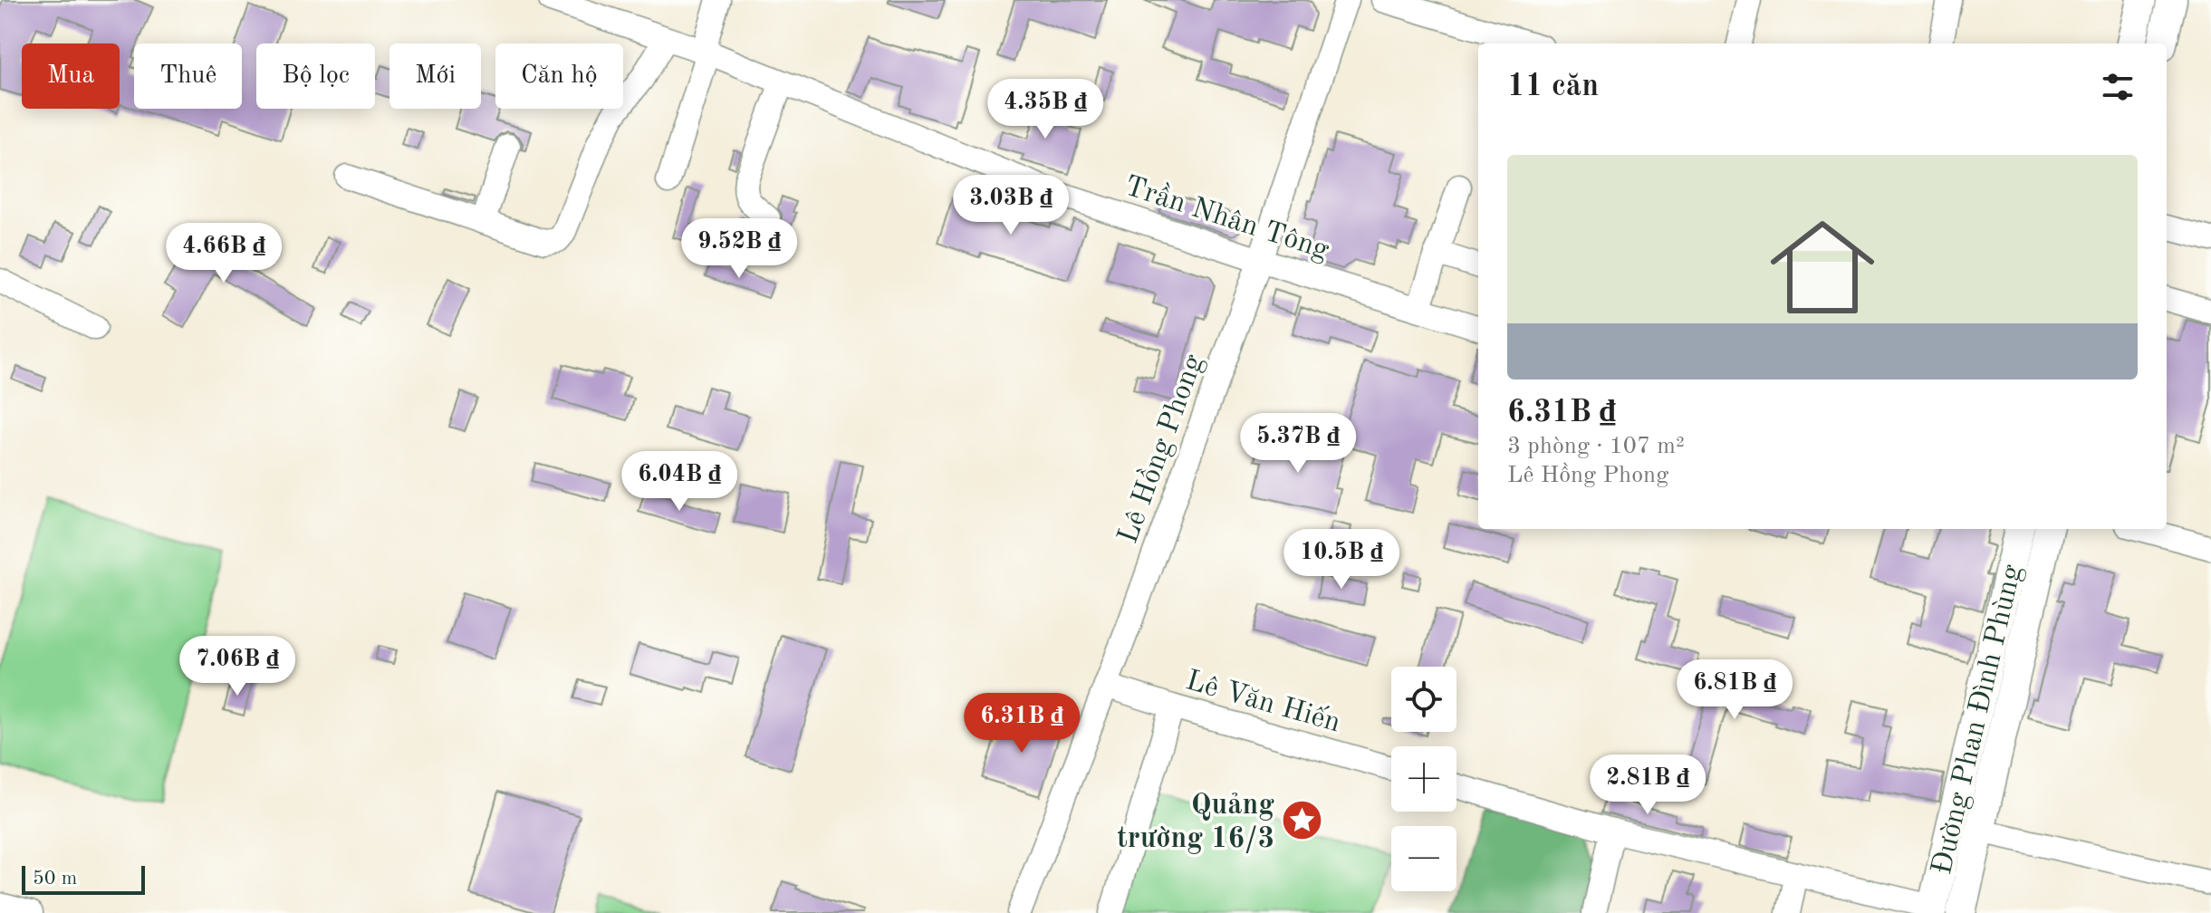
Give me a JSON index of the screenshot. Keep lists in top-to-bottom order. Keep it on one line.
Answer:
{"streets":{"main road":["Đường Phan Đình Phùng"],"street":["Trần Nhân Tông","Lê Hồng Phong","Lê Văn Hiến"]},"crossings":[["Trần Nhân Tông","Lê Hồng Phong"],["Lê Hồng Phong","Lê Văn Hiến"]],"places":{"place":["Quảng trường 16/3"]},"scale_bar":"50 m","page":{"chip":["Mua","Thuê","Bộ lọc","Mới","Căn hộ"],"heading":"11 căn","price":["4.35B ₫","3.03B ₫","9.52B ₫","4.66B ₫","5.37B ₫","6.04B ₫","10.5B ₫","7.06B ₫","6.81B ₫","6.31B ₫","2.81B ₫"],"list":[{"name":"6.31B ₫","note":"3 phòng · 107 m² · Lê Hồng Phong"}],"map_buttons":["+","−"],"scale":"50 m"}}
